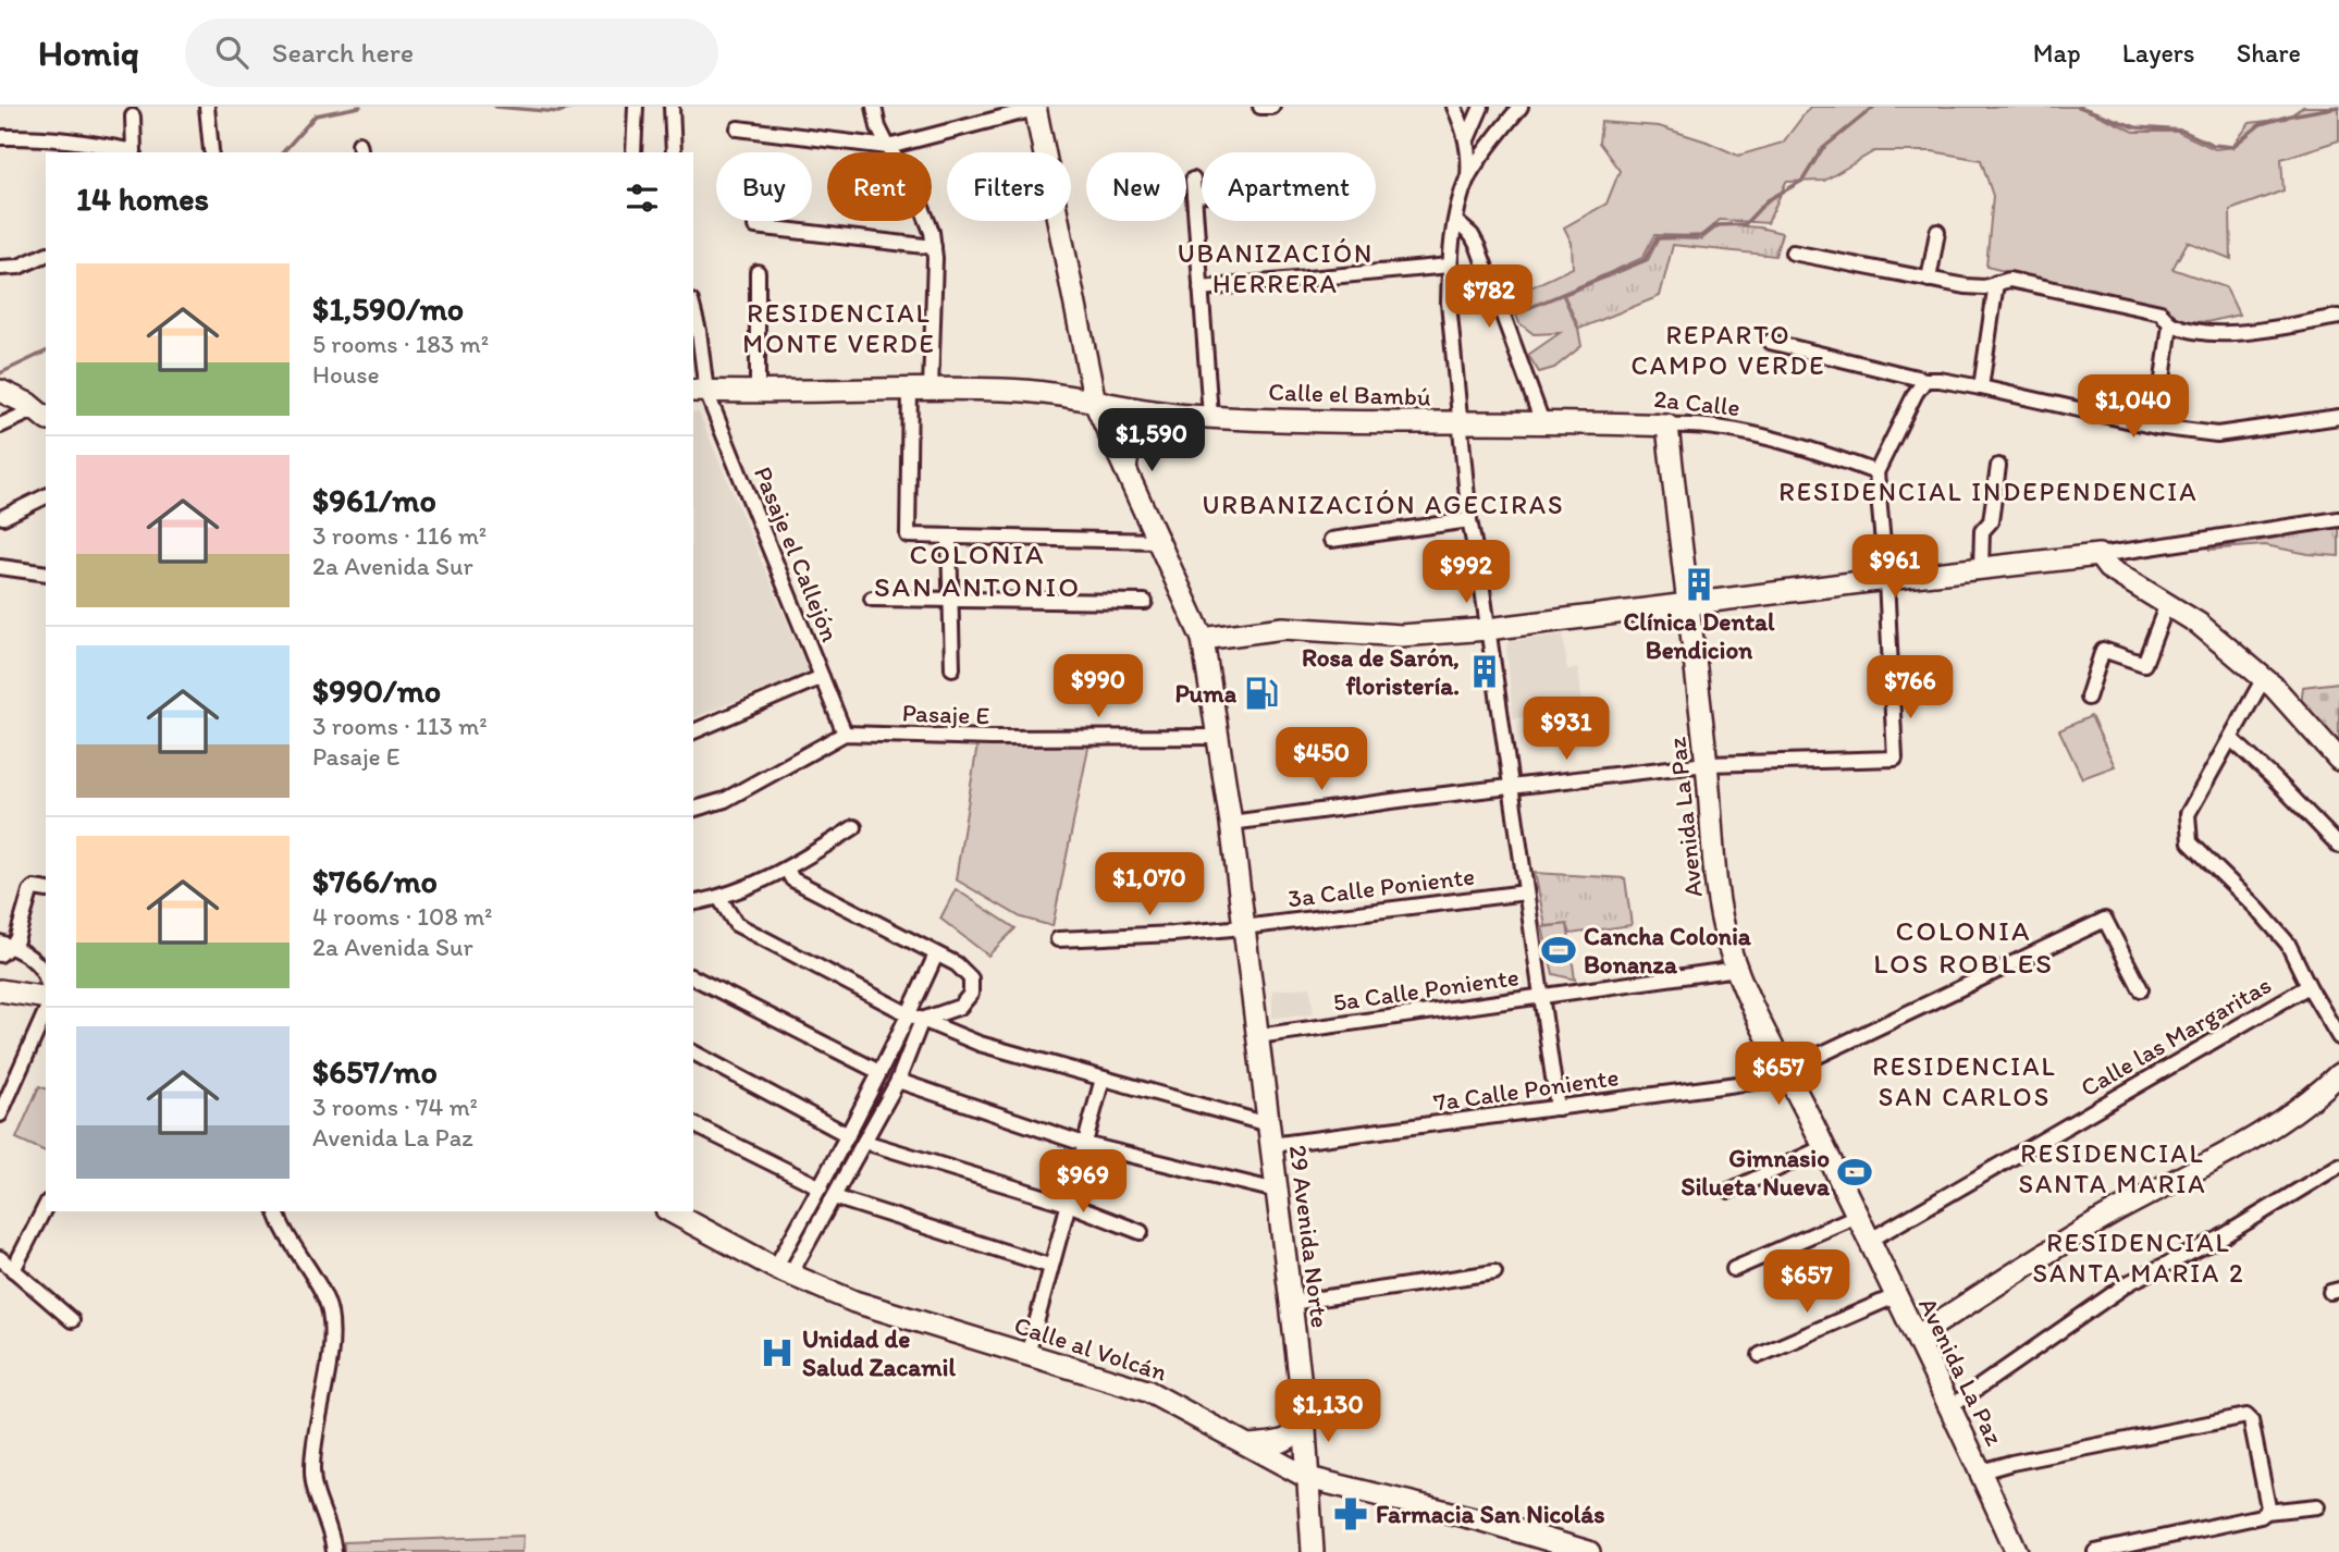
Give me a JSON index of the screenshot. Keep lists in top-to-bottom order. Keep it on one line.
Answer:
{"streets":{"street":["Calle el Bambú","2a Calle","Pasaje el Callejón","Pasaje E","Avenida La Paz","3a Calle Poniente","5a Calle Poniente","Calle las Margaritas","7a Calle Poniente","29 Avenida Norte","Calle al Volcán"]},"crossings":[["Calle el Bambú","2a Calle"],["Calle el Bambú","Pasaje el Callejón"],["Calle el Bambú","29 Avenida Norte"],["2a Calle","Avenida La Paz"],["Pasaje el Callejón","Pasaje E"],["Pasaje E","29 Avenida Norte"],["Avenida La Paz","5a Calle Poniente"],["Avenida La Paz","Calle las Margaritas"],["Avenida La Paz","7a Calle Poniente"],["3a Calle Poniente","29 Avenida Norte"],["5a Calle Poniente","29 Avenida Norte"],["7a Calle Poniente","29 Avenida Norte"],["29 Avenida Norte","Calle al Volcán"]],"districts":["UBANIZACIÓN HERRERA","RESIDENCIAL MONTE VERDE","REPARTO CAMPO VERDE","RESIDENCIAL INDEPENDENCIA","URBANIZACIÓN AGECIRAS","COLONIA SAN ANTONIO","COLONIA LOS ROBLES","RESIDENCIAL SAN CARLOS","RESIDENCIAL SANTA MARIA","RESIDENCIAL SANTA MARIA 2"],"places":{"building":["Clínica Dental Bendicion","Rosa de Sarón, floristería."],"fuel station":["Puma"],"sports":["Cancha Colonia Bonanza","Gimnasio Silueta Nueva"],"hospital":["Unidad de Salud Zacamil"],"pharmacy":["Farmacia San Nicolás"]},"page":{"header":"Homiq","search":"Search here","nav":["Map","Layers","Share"],"chip":["Buy","Rent","Filters","New","Apartment"],"heading":"14 homes","list":[{"name":"$1,590/mo","note":"5 rooms · 183 m² · House"},{"name":"$961/mo","note":"3 rooms · 116 m² · 2a Avenida Sur"},{"name":"$990/mo","note":"3 rooms · 113 m² · Pasaje E"},{"name":"$766/mo","note":"4 rooms · 108 m² · 2a Avenida Sur"},{"name":"$657/mo","note":"3 rooms · 74 m² · Avenida La Paz"}],"price":["$782","$1,040","$1,590","$961","$992","$990","$766","$931","$450","$1,070","$657","$969","$657","$1,130"]}}
